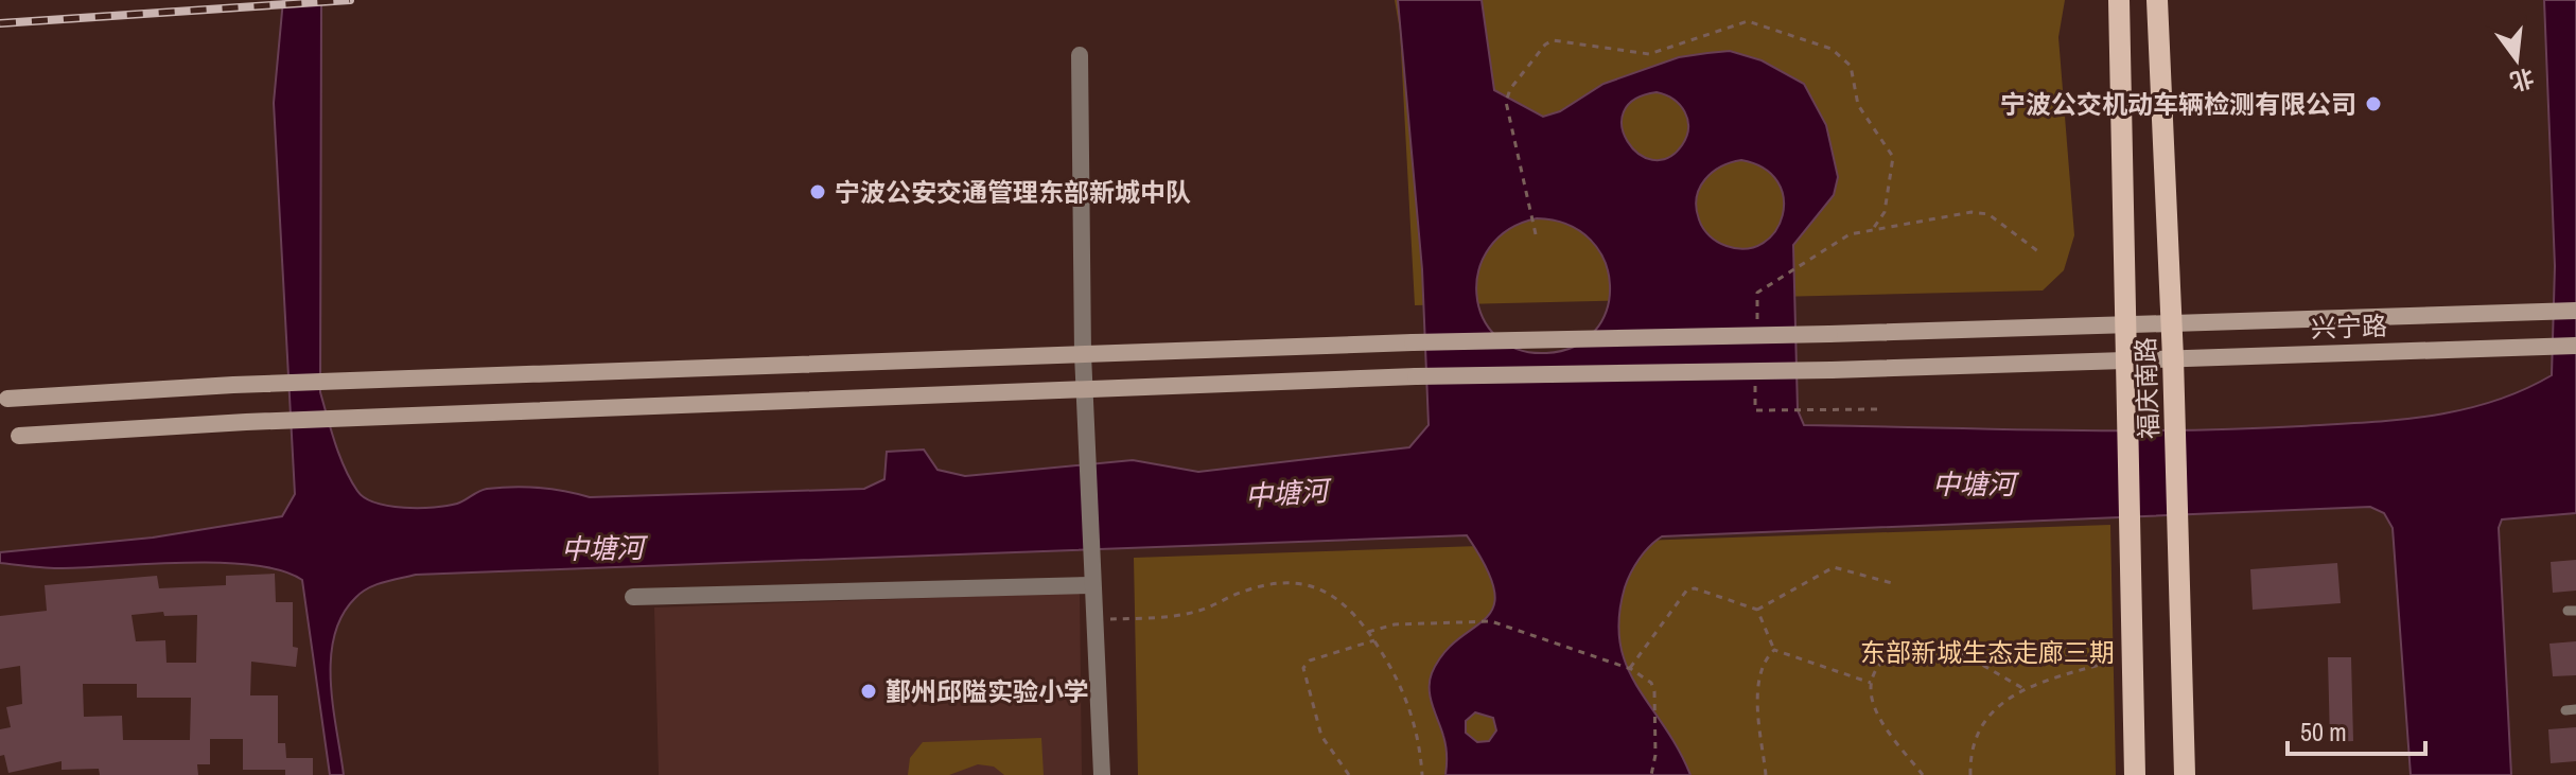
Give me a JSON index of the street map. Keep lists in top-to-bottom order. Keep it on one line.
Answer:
{"streets":{"main road":["兴宁路","福庆南路"]},"crossings":[["兴宁路","福庆南路"]],"water":["中塘河"],"parks":["东部新城生态走廊三期"],"places":["宁波公交机动车辆检测有限公司","宁波公安交通管理东部新城中队","鄞州邱隘实验小学"],"scale_bar":"50 m","north":"bottom"}
